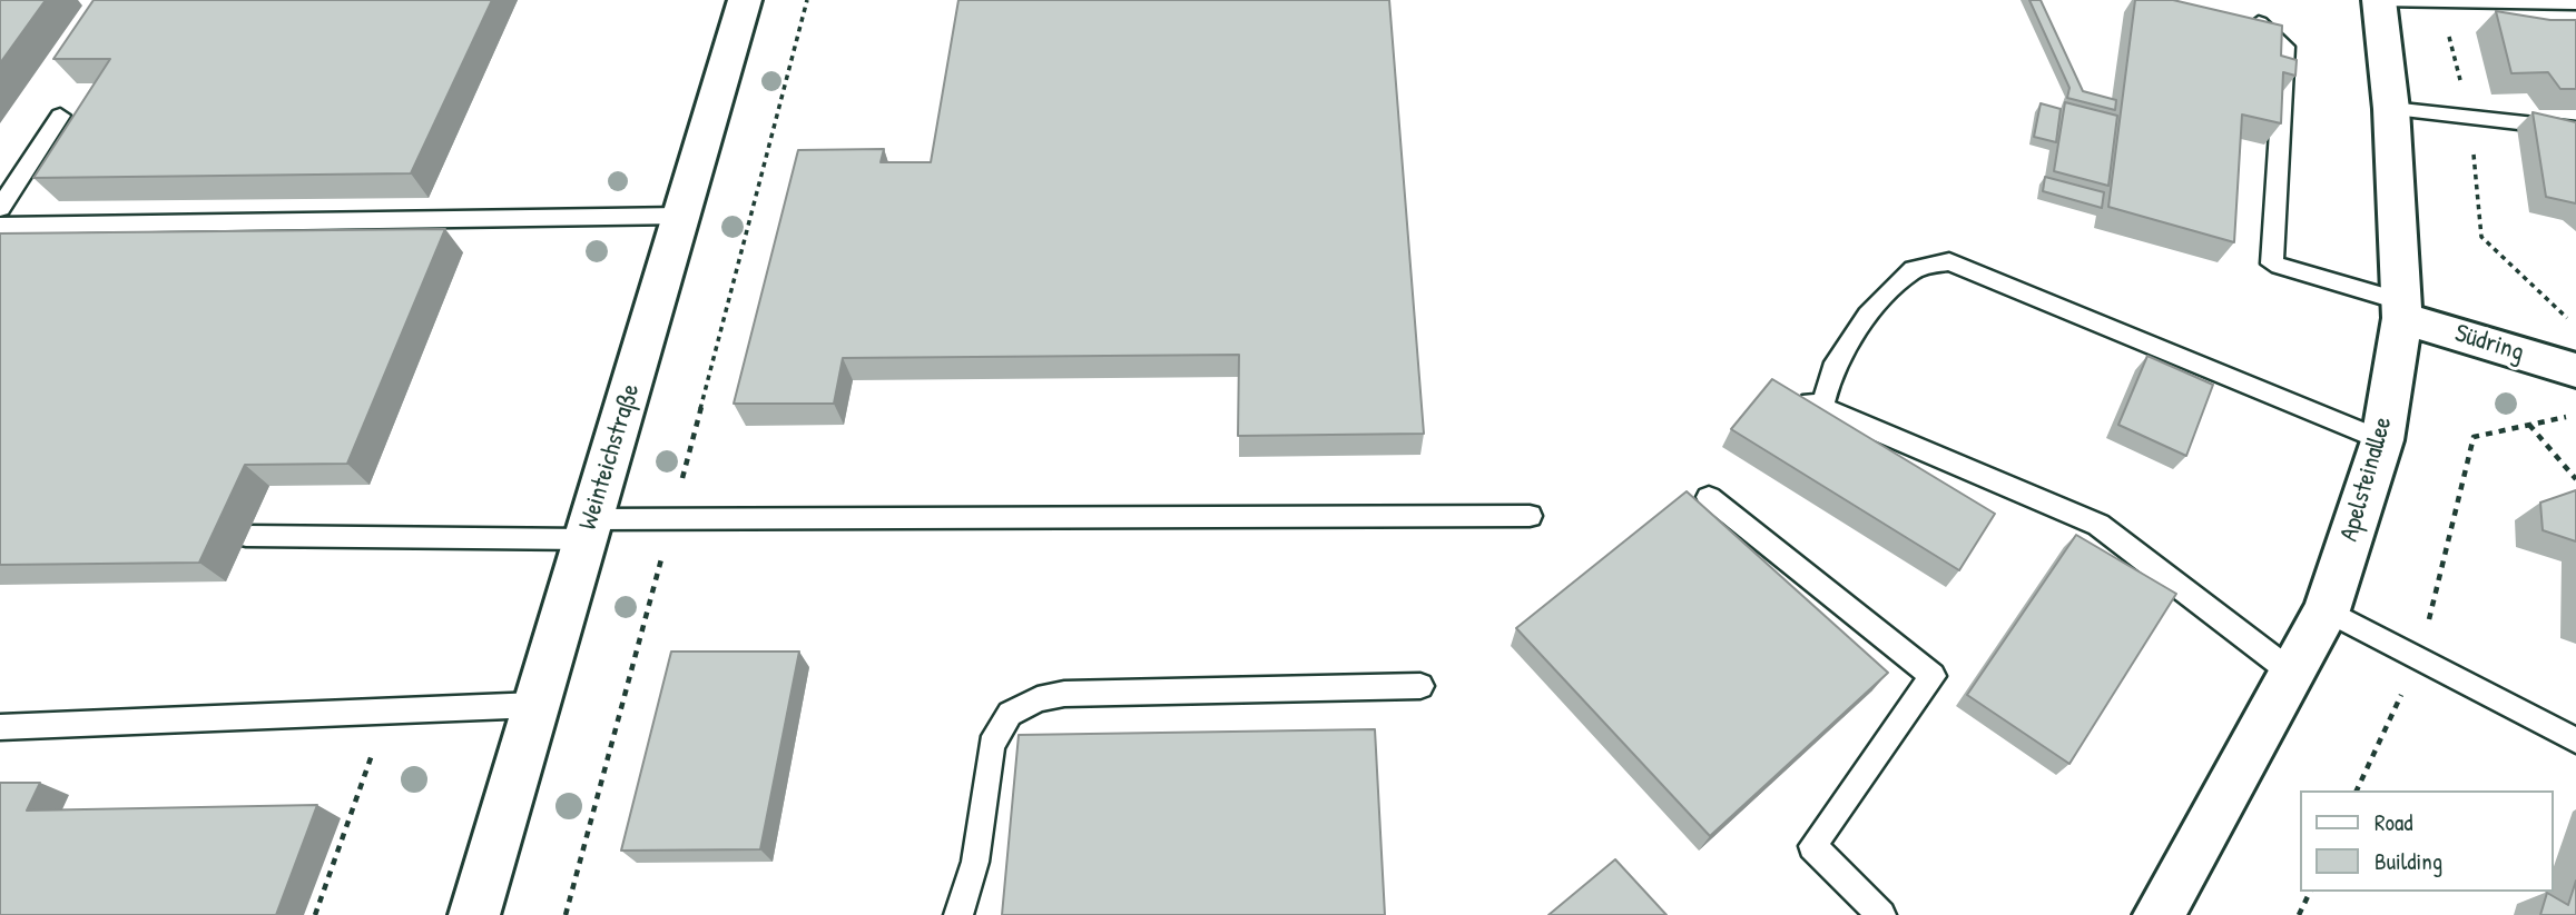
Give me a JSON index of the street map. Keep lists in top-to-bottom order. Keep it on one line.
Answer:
{"streets":{"street":["Südring","Weinteichstraße","Apelsteinallee"]},"crossings":[["Südring","Apelsteinallee"]],"legend":["Road","Building"]}
